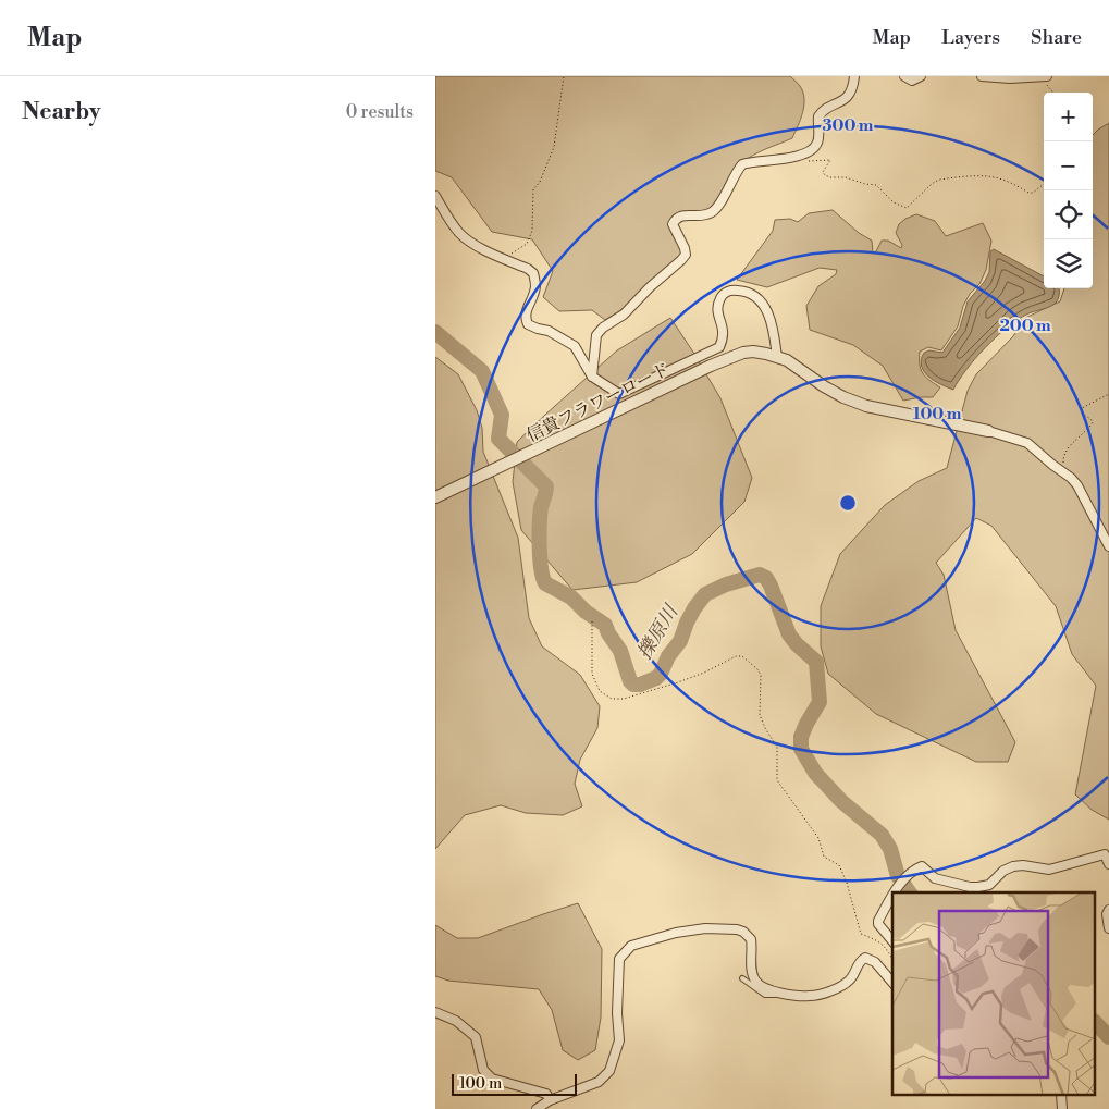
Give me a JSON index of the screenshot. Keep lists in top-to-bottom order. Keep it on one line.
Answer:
{"streets":{"street":["信貴フラワーロード"]},"water":["擽原川"],"scale_bar":"100 m","page":{"header":"Map","nav":["Map","Layers","Share"],"heading":["Nearby","0 results"],"map_buttons":["+","−"],"scale":"100 m"},"rings":["300 m","200 m","100 m"]}
